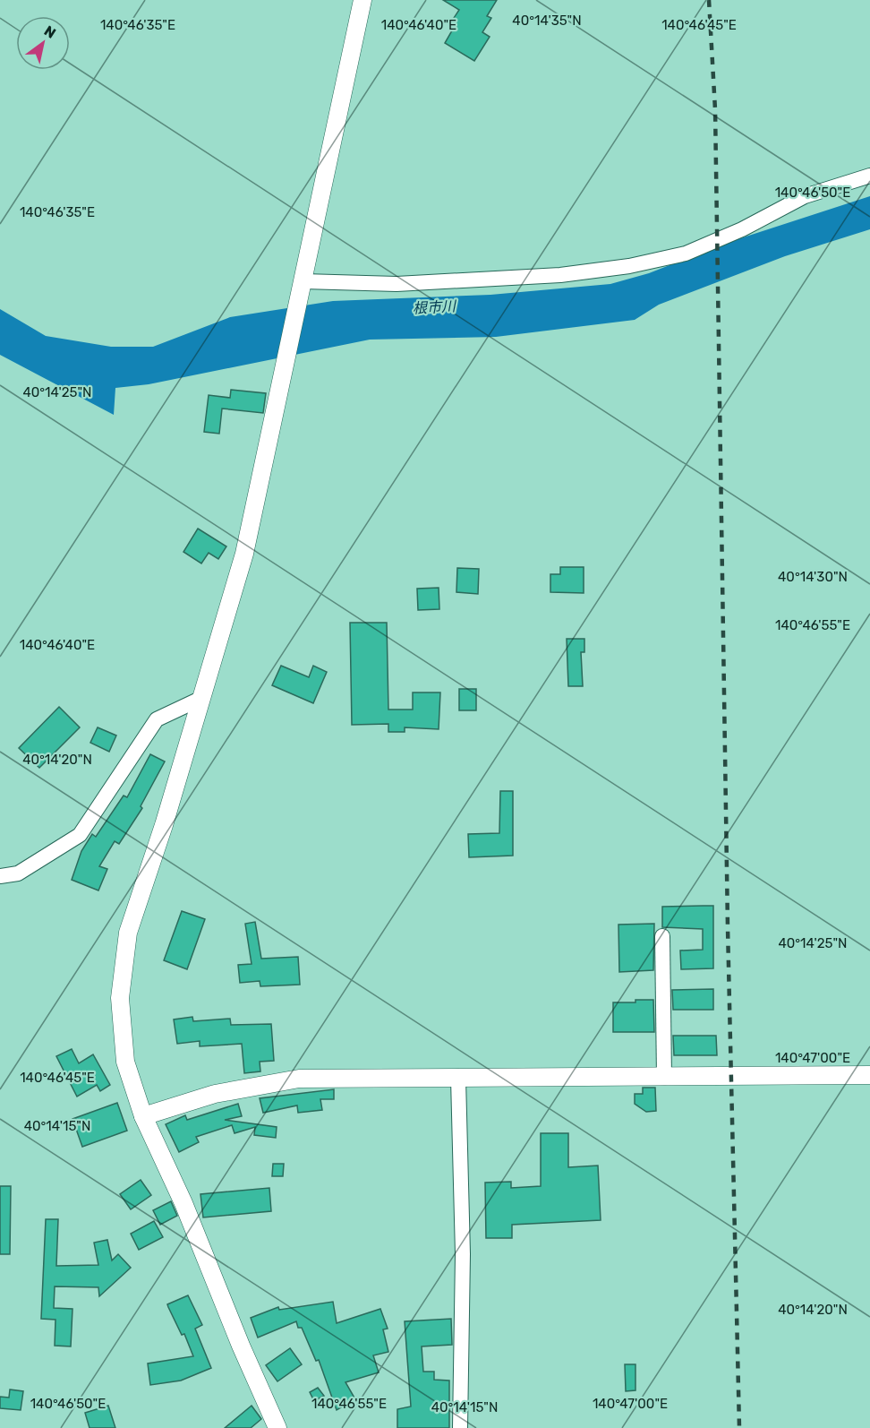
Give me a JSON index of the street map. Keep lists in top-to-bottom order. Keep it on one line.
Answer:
{"water":["根市川"],"north":"top right","coordinates":["40°14'35\"N","140°46'35\"E","140°46'40\"E","140°46'45\"E","140°46'50\"E","40°14'25\"N","40°14'30\"N","140°46'55\"E","40°14'20\"N","140°47'00\"E","40°14'15\"N"]}
